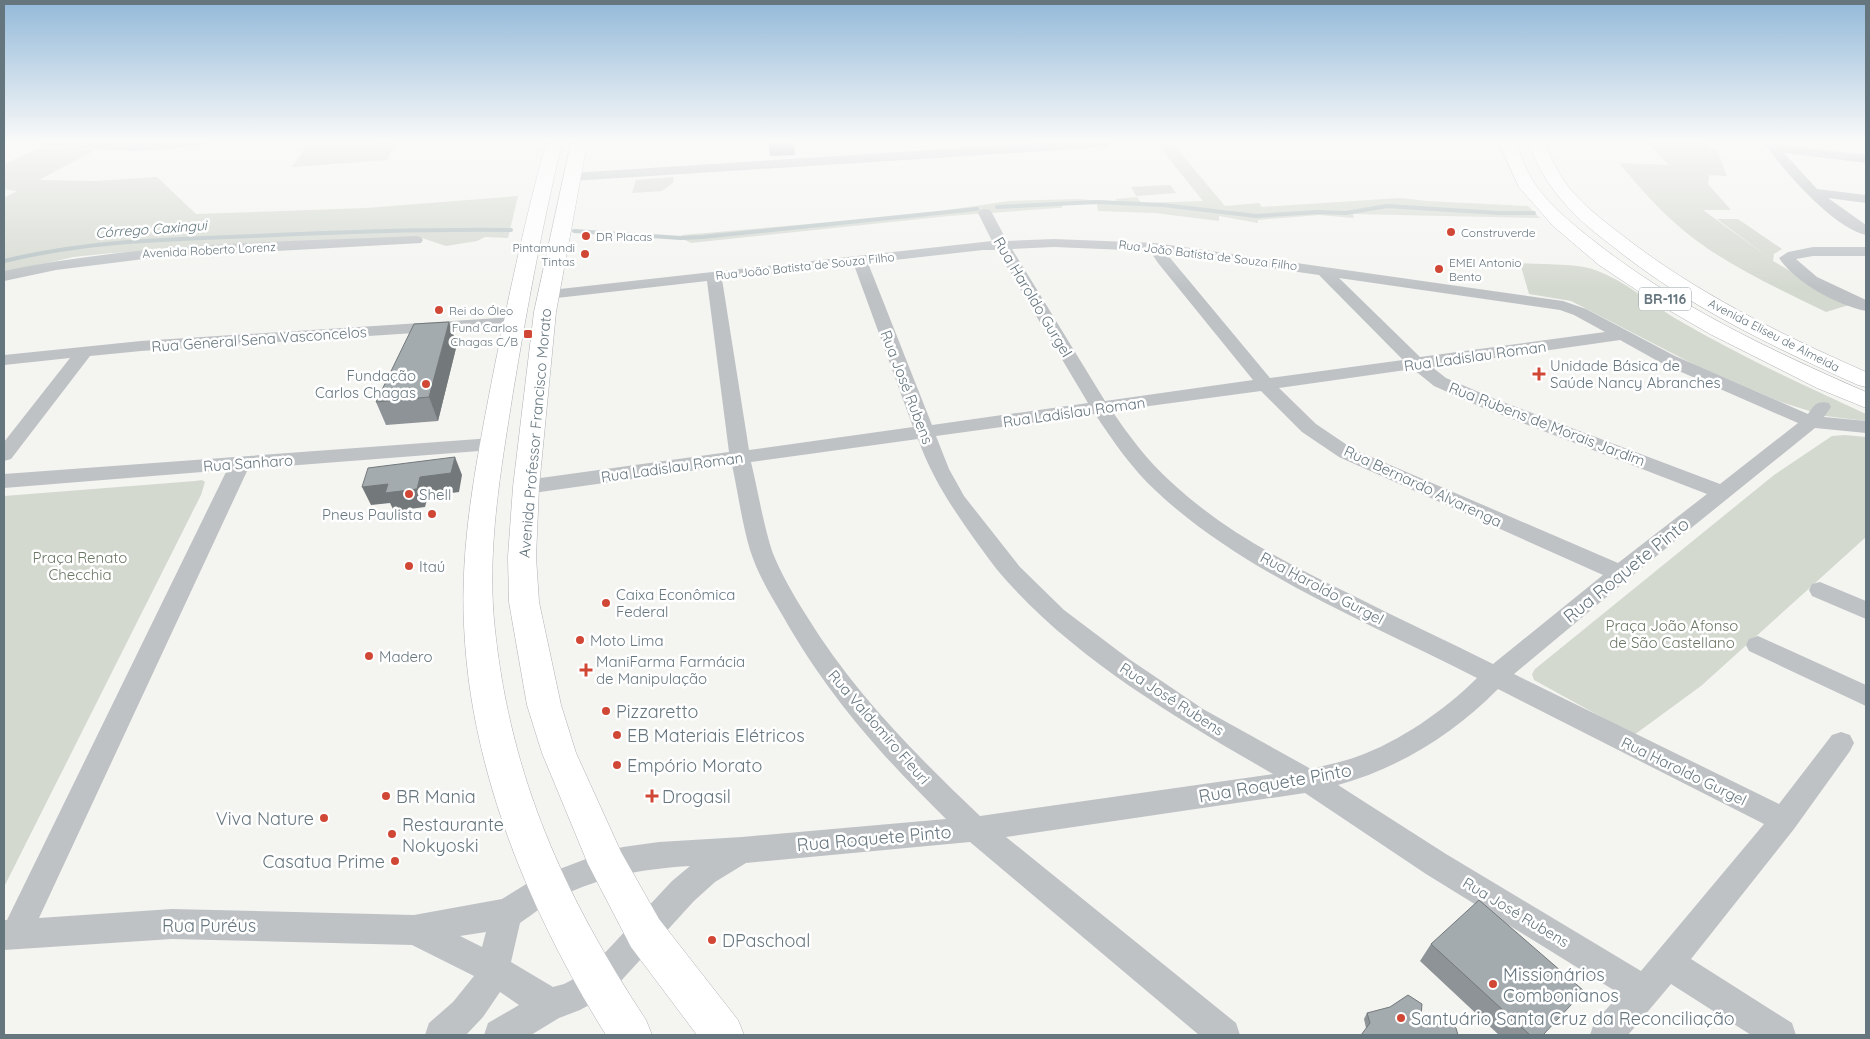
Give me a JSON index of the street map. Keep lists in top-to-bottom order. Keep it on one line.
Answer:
{"streets":{"main road":["BR-116","Avenida Eliseu de Almeida","Avenida Professor Francisco Morato"],"street":["Avenida Roberto Lorenz","Rua João Batista de Souza Filho","Rua Haroldo Gurgel","Rua General Sena Vasconcelos","Rua Ladislau Roman","Rua José Rubens","Rua Rubens de Morais Jardim","Rua Sanharo","Rua Bernardo Alvarenga","Rua Roquete Pinto","Rua Valdomiro Fleuri","Rua Puréus"]},"crossings":[["Rua João Batista de Souza Filho","Rua Haroldo Gurgel"],["Rua João Batista de Souza Filho","Rua Ladislau Roman"],["Rua João Batista de Souza Filho","Rua José Rubens"],["Rua João Batista de Souza Filho","Rua Rubens de Morais Jardim"],["Rua João Batista de Souza Filho","Avenida Professor Francisco Morato"],["Rua João Batista de Souza Filho","Rua Bernardo Alvarenga"],["Rua João Batista de Souza Filho","Rua Roquete Pinto"],["Rua João Batista de Souza Filho","Rua Valdomiro Fleuri"],["Rua Haroldo Gurgel","Rua Ladislau Roman"],["Rua Haroldo Gurgel","Rua Roquete Pinto"],["Rua General Sena Vasconcelos","Avenida Professor Francisco Morato"],["Rua Ladislau Roman","Rua José Rubens"],["Rua Ladislau Roman","Rua Rubens de Morais Jardim"],["Rua Ladislau Roman","Avenida Professor Francisco Morato"],["Rua Ladislau Roman","Rua Bernardo Alvarenga"],["Rua Ladislau Roman","Rua Valdomiro Fleuri"],["Rua José Rubens","Rua Roquete Pinto"],["Rua Rubens de Morais Jardim","Rua Roquete Pinto"],["Avenida Professor Francisco Morato","Rua Sanharo"],["Avenida Professor Francisco Morato","Rua Roquete Pinto"],["Avenida Professor Francisco Morato","Rua Puréus"],["Rua Bernardo Alvarenga","Rua Roquete Pinto"],["Rua Roquete Pinto","Rua Valdomiro Fleuri"],["Rua Roquete Pinto","Rua Puréus"]],"water":["Córrego Caxingui"],"parks":["Praça Renato Checchia","Praça João Afonso de São Castellano"],"places":{"other":["Construverde","DR Placas","Pintamundi Tintas","EMEI Antonio Bento","Rei do Óleo","Fundação Carlos Chagas","Shell","Pneus Paulista","Itaú","Caixa Econômica Federal","Moto Lima","Madero","Pizzaretto","EB Materiais Elétricos","Empório Morato","BR Mania","Viva Nature","Restaurante Nokyoski","Casatua Prime","DPaschoal","Missionários Combonianos","Santuário Santa Cruz da Reconciliação"],"transit":["Fund Carlos Chagas C/B"],"health":["Unidade Básica de Saúde Nancy Abranches","ManiFarma Farmácia de Manipulação","Drogasil"]}}
